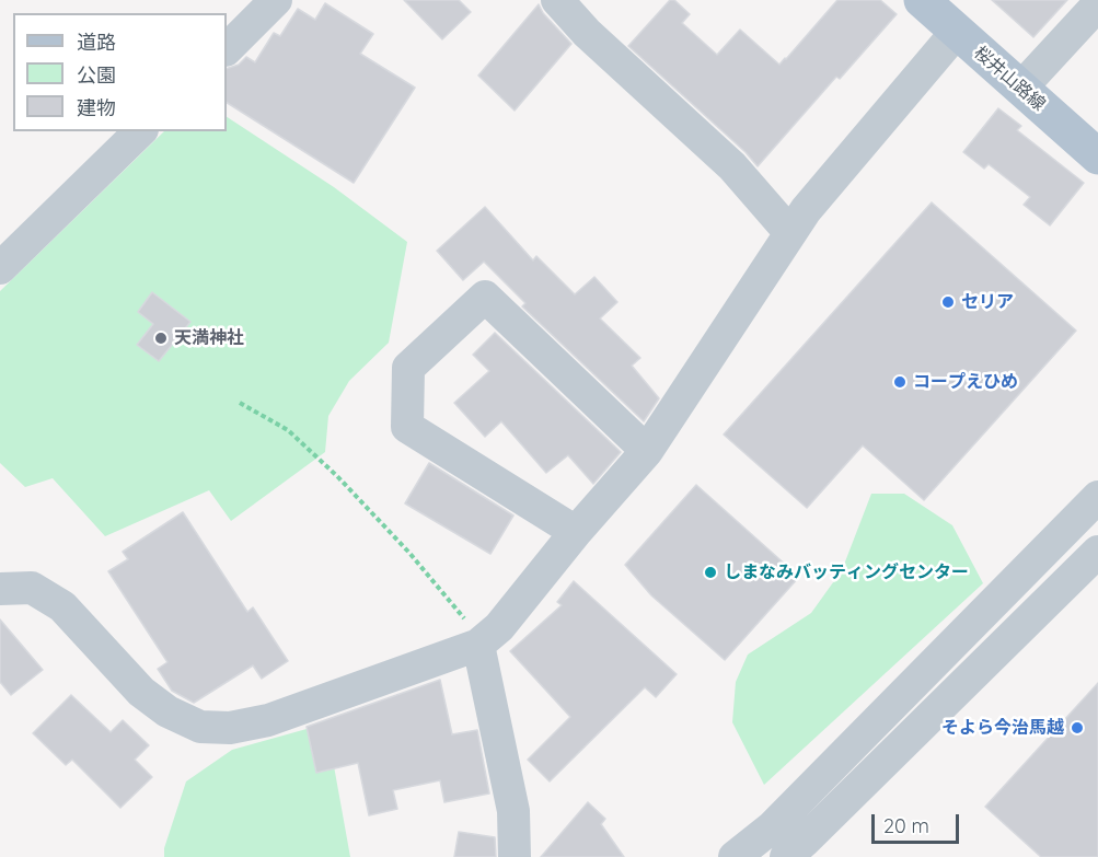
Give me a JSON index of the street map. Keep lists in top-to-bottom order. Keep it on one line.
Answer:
{"streets":{"main road":["桜井山路線"]},"places":["セリア","天満神社","コープえひめ","しまなみバッティングセンター","そよら今治馬越"],"legend":["道路","公園","建物"],"scale_bar":"20 m"}
